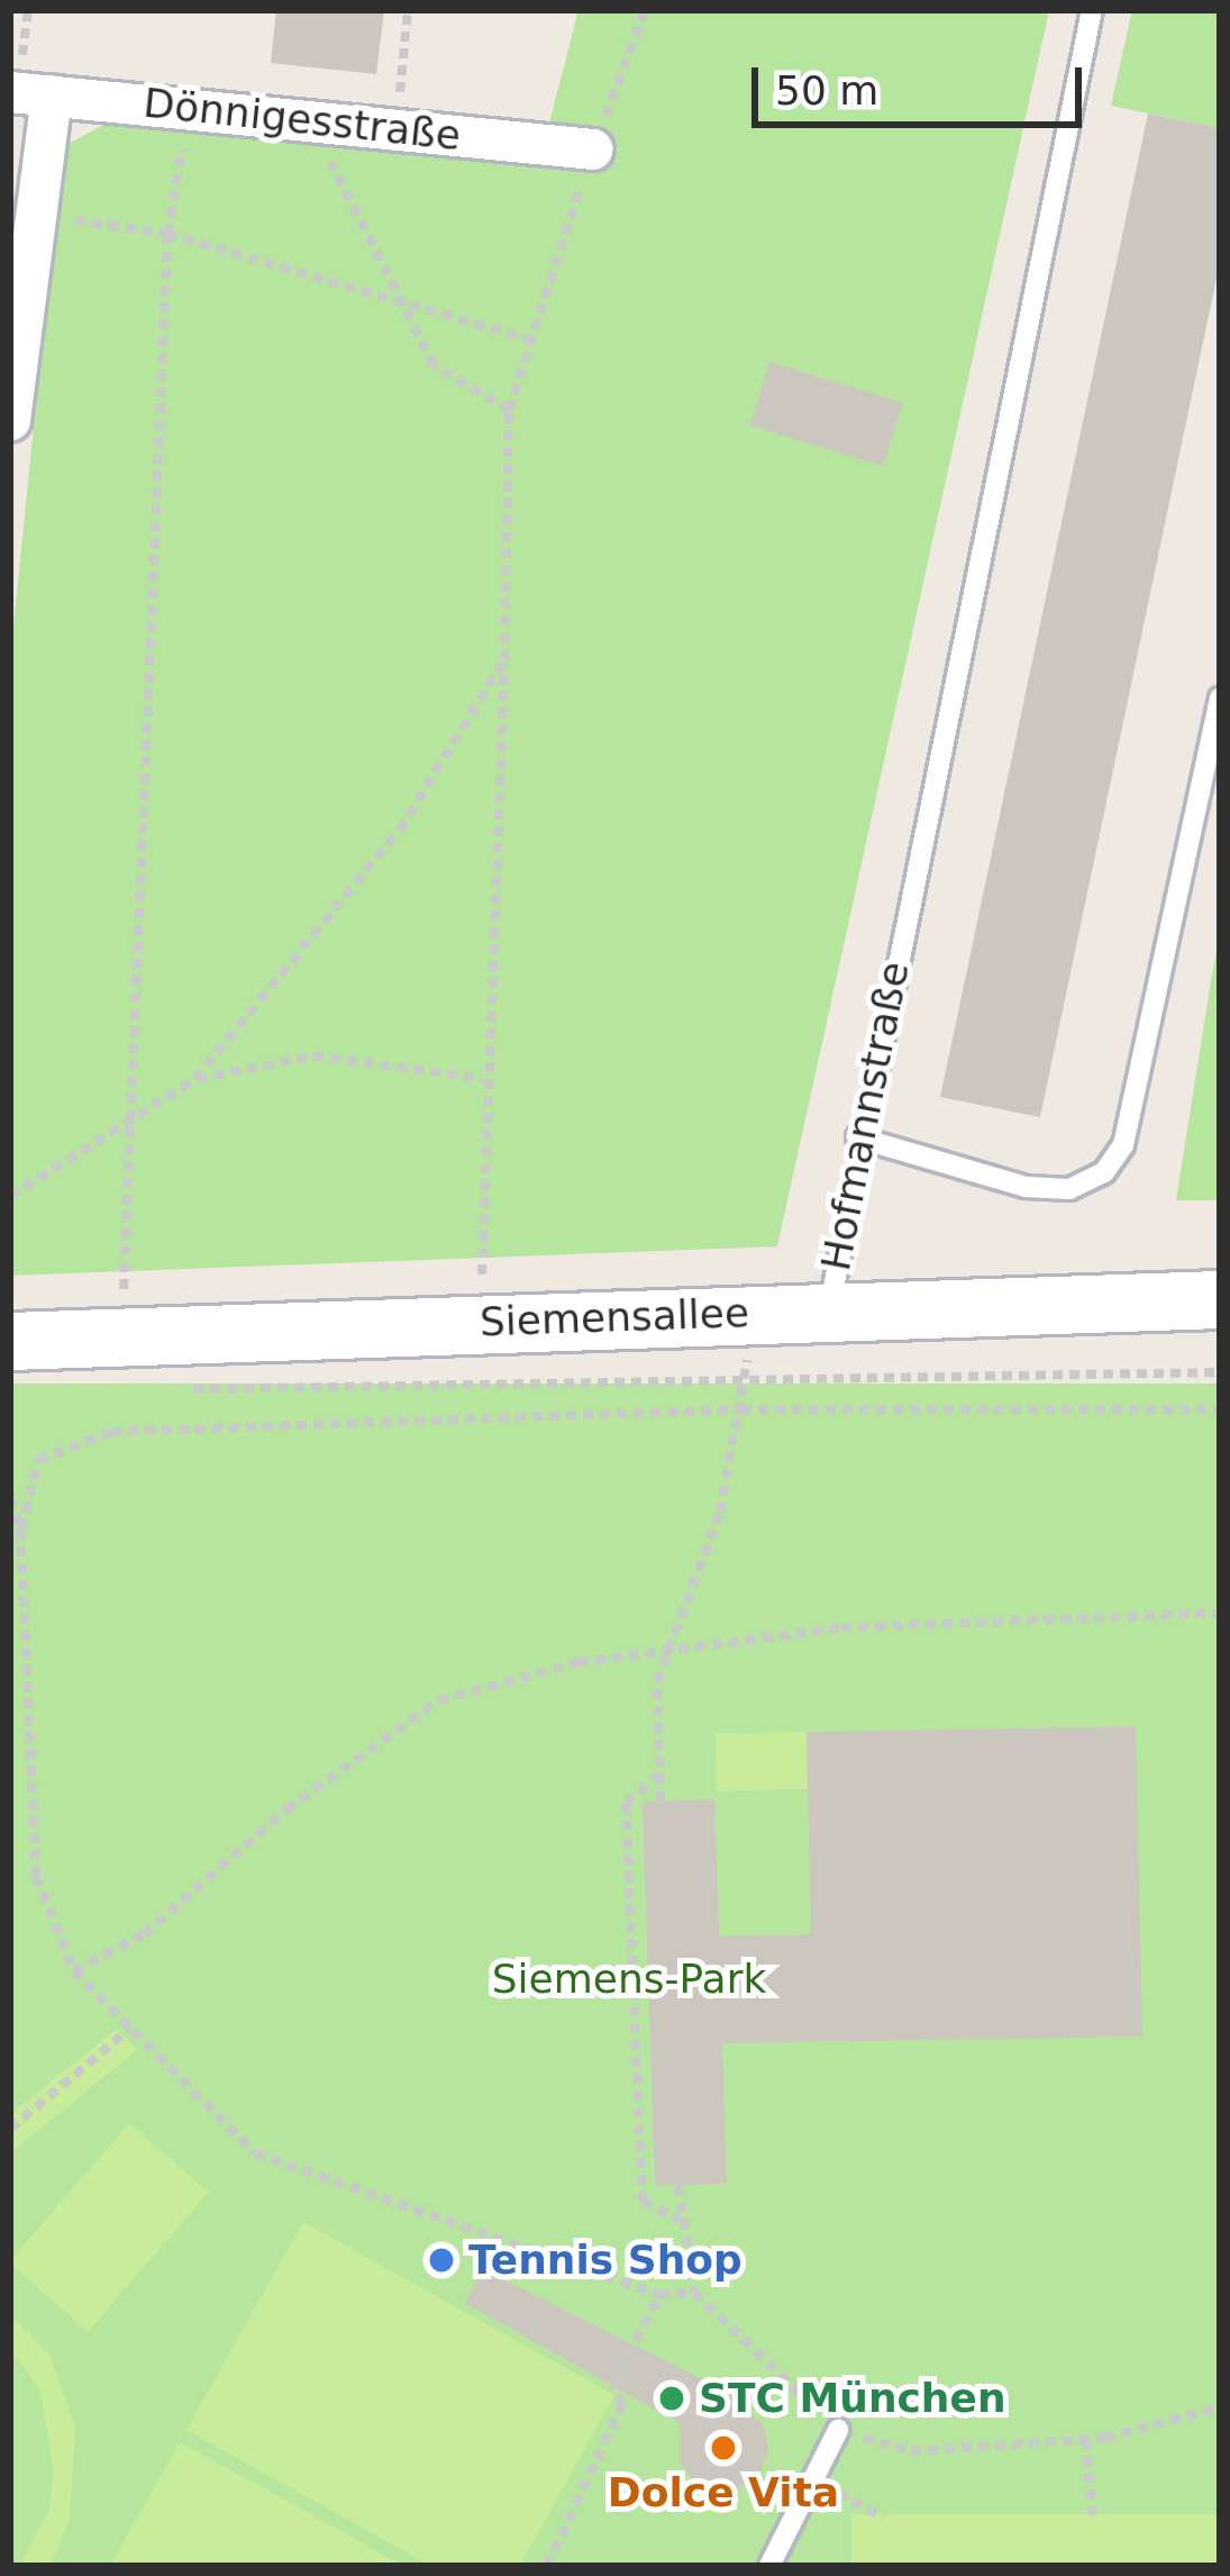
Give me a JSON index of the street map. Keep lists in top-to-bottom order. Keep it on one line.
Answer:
{"streets":{"main road":["Siemensallee"],"street":["Dönnigesstraße"],"lane":["Hofmannstraße"]},"crossings":[["Hofmannstraße","Siemensallee"]],"parks":["Siemens-Park"],"places":["Tennis Shop","STC München","Dolce Vita"],"scale_bar":"50 m"}
